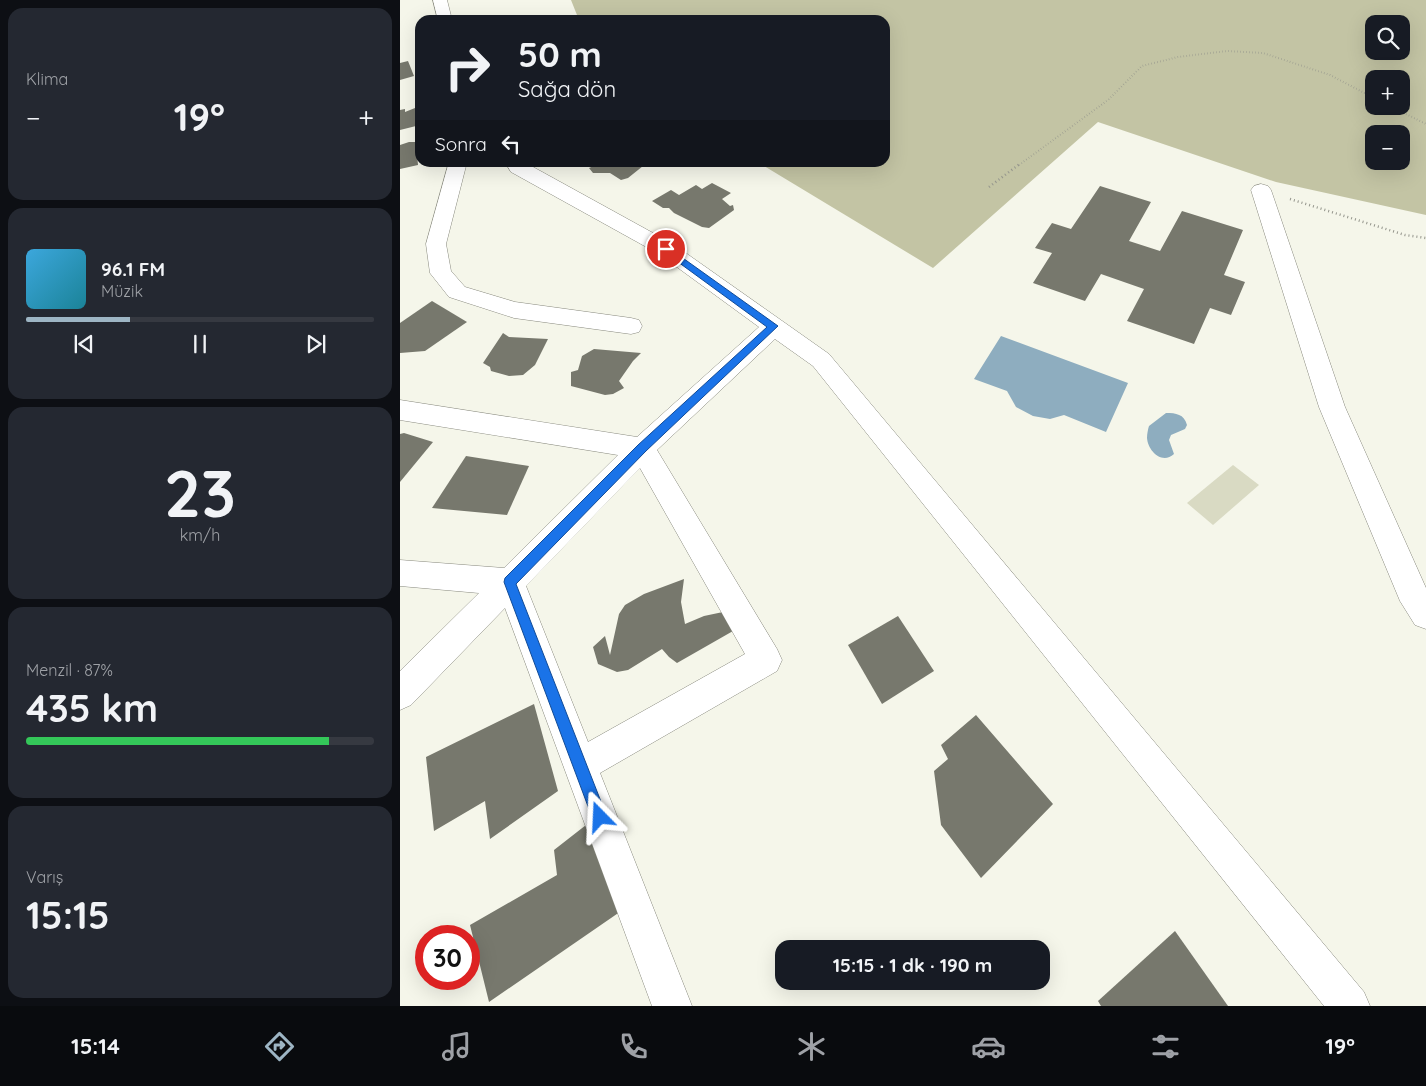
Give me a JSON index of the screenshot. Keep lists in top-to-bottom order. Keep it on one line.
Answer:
{"page":{"tile":["Klima",["23","km/h"],["Menzil · 87%","435 km"],["Varış","15:15"]],"map_buttons":["+","−"],"turn":["50 m","Sağa dön"],"heat":["−","19°","+"],"then":"Sonra","song":["96.1 FM","Müzik"],"limit":"30","trip":"15:15 · 1 dk · 190 m","tabs":["15:14","19°"]}}
